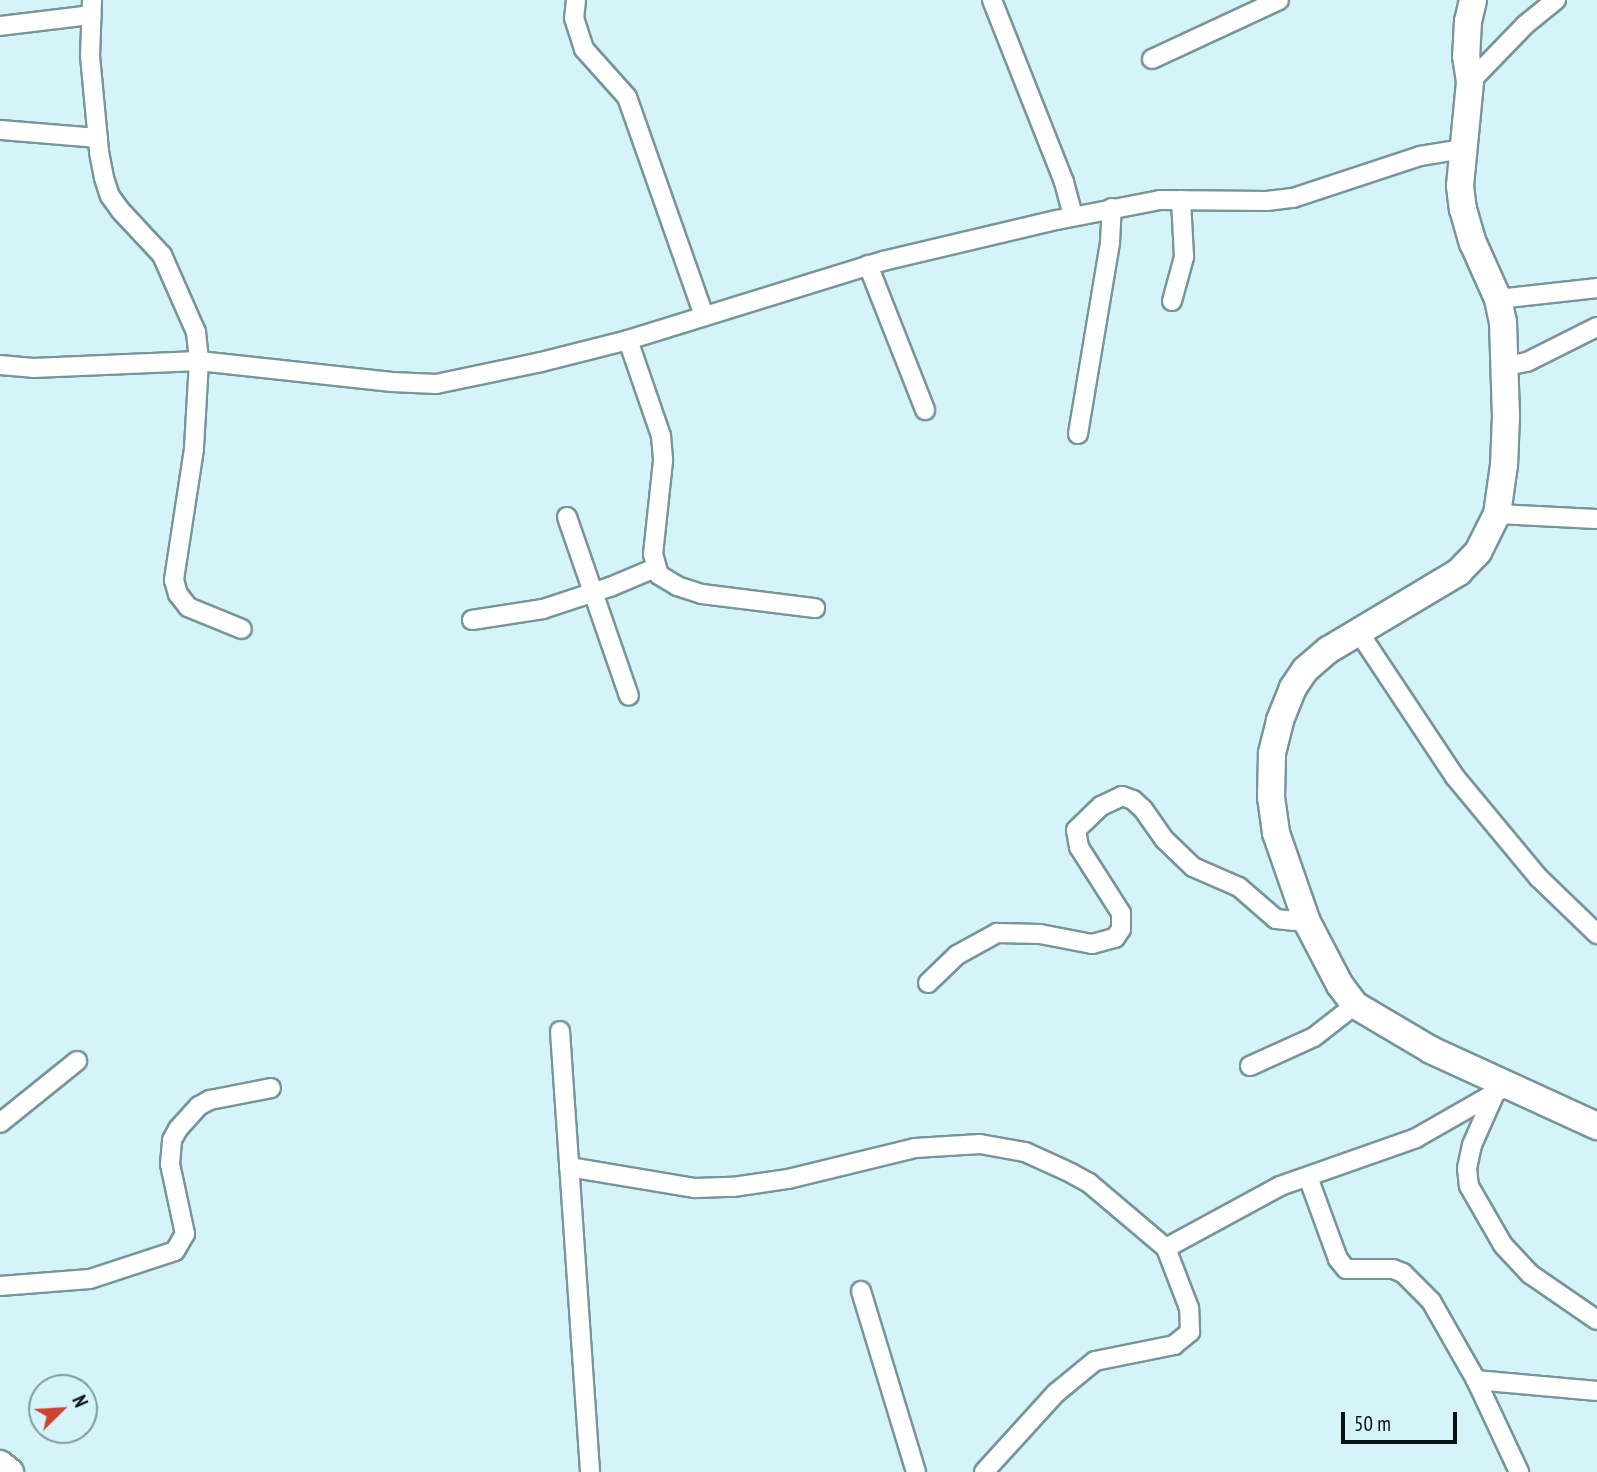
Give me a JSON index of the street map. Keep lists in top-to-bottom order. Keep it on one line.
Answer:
{"scale_bar":"50 m","north":"top right"}
